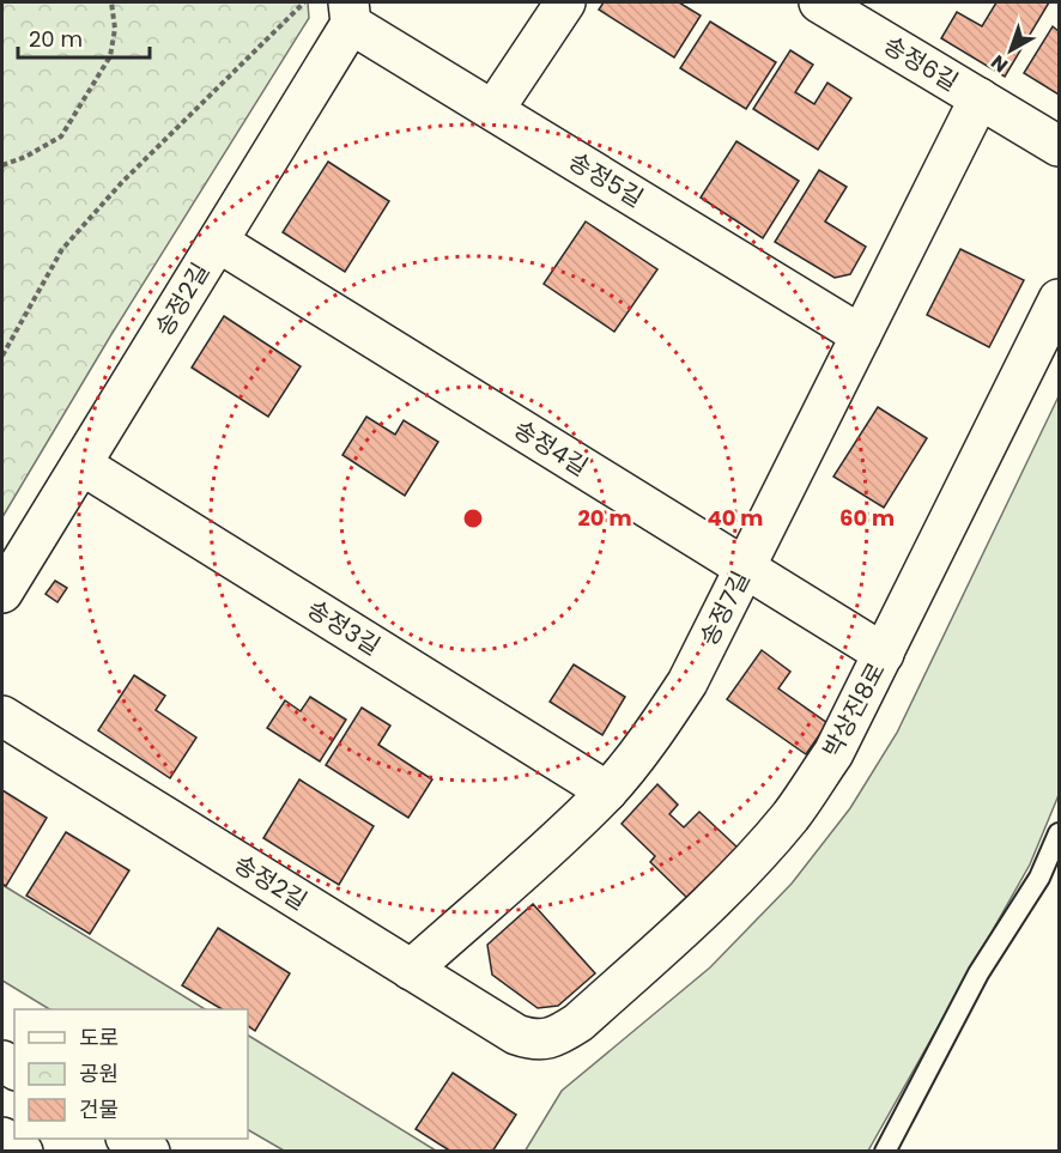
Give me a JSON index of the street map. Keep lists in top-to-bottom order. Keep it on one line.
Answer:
{"streets":{"street":["송정6길","송정5길","송정2길","송정4길","송정7길","송정3길","박상진8로"]},"crossings":[["송정6길","송정7길"],["송정5길","송정2길"],["송정5길","송정7길"],["송정2길","송정4길"],["송정2길","송정7길"],["송정2길","송정3길"],["송정2길","박상진8로"],["송정4길","송정7길"],["송정4길","박상진8로"],["송정7길","송정3길"]],"legend":["도로","공원","건물"],"scale_bar":"20 m","north":"bottom left","rings":["20 m","40 m","60 m"]}
